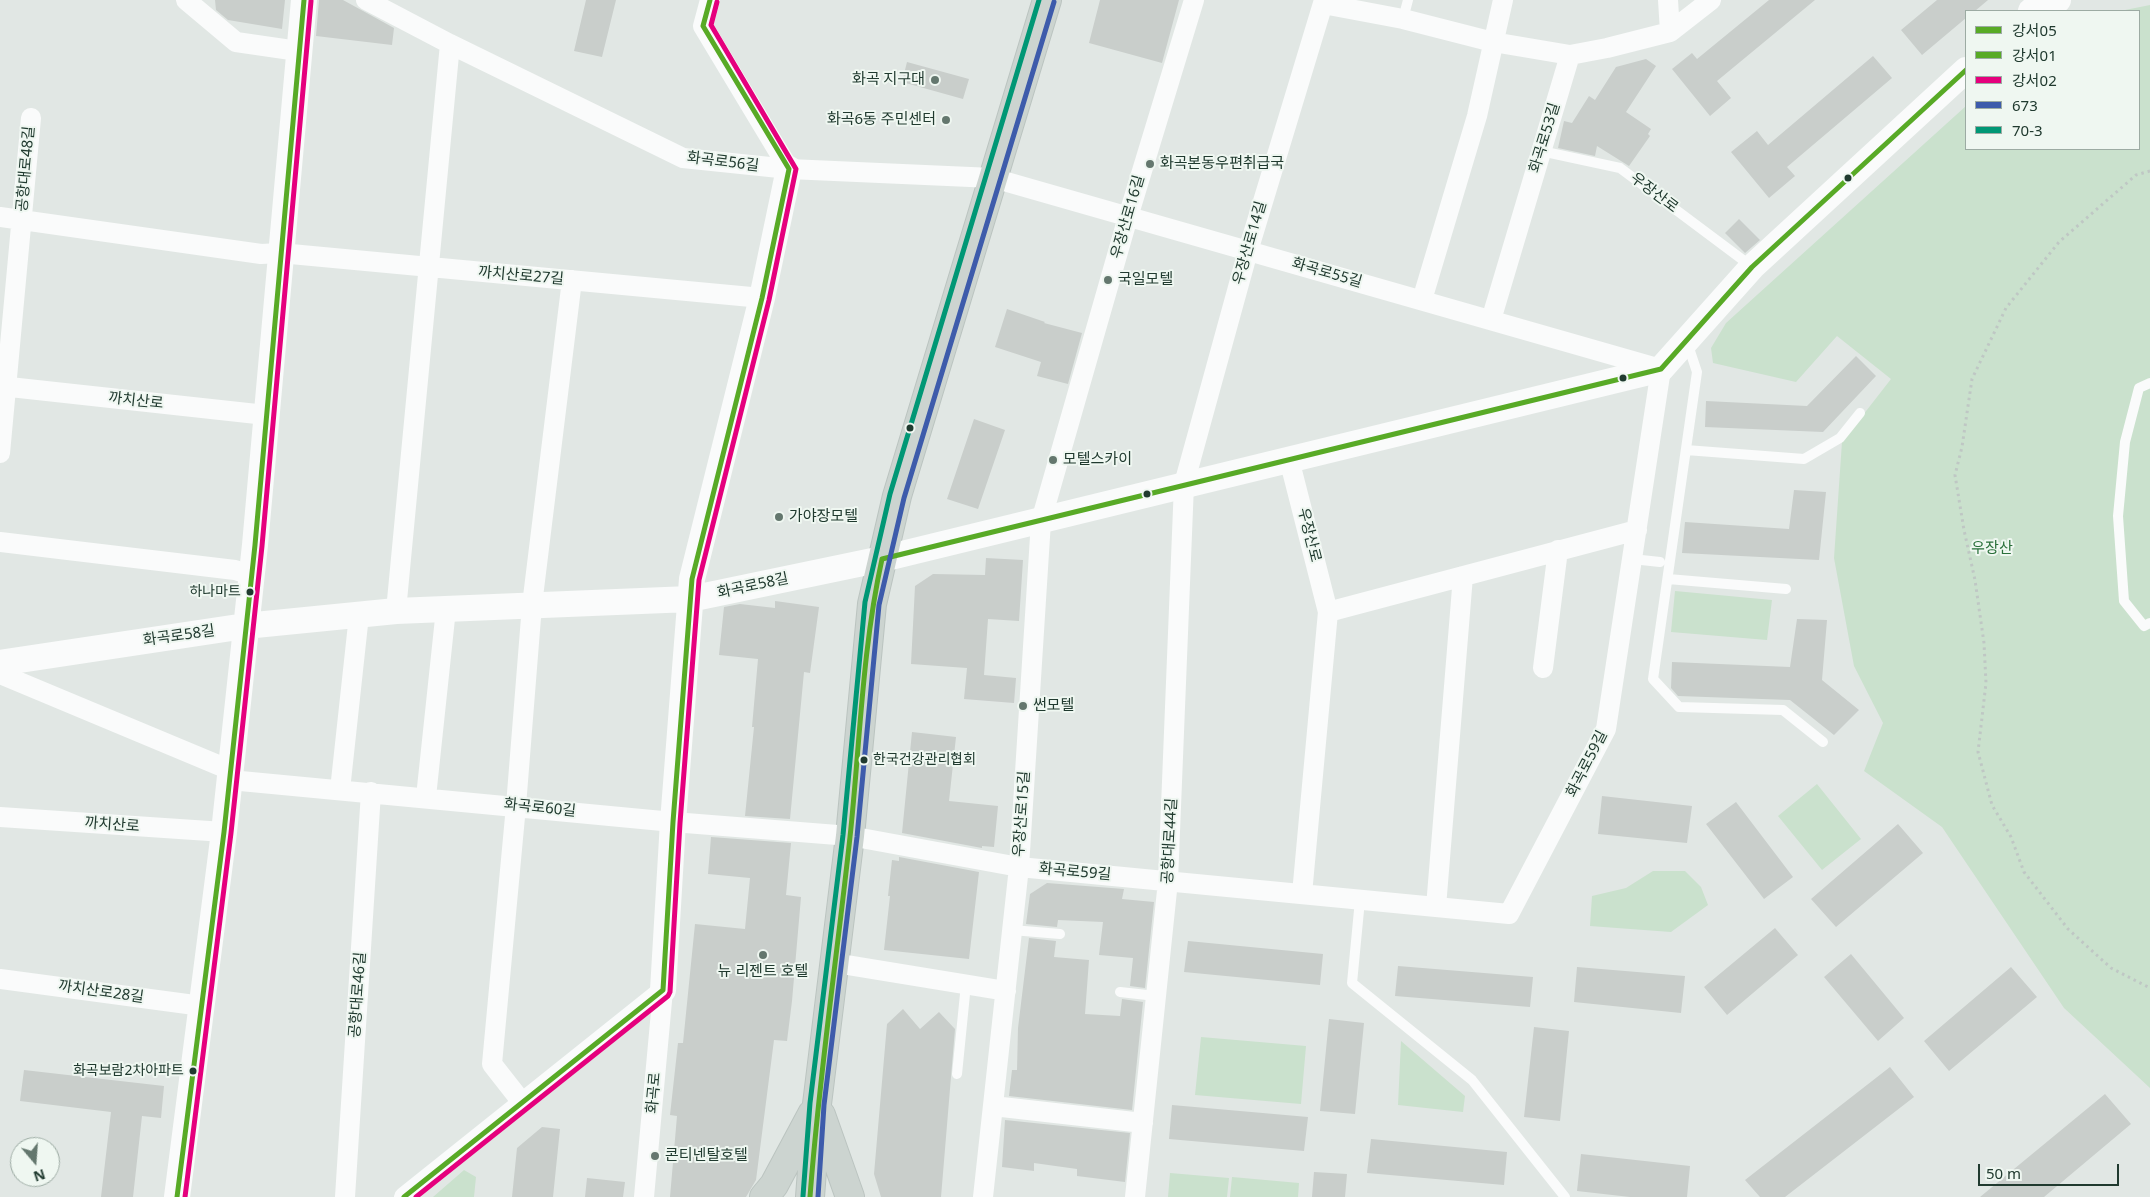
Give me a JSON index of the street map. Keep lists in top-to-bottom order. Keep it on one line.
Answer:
{"streets":{"street":["화곡로53길","화곡로56길","공항대로48길","우장산로","우장산로16길","우장산로14길","화곡로55길","까치산로27길","까치산로","화곡로58길","화곡로59길","화곡로60길","우장산로15길","공항대로44길","까치산로28길","공항대로46길","화곡로"]},"crossings":[["화곡로53길","우장산로"],["화곡로53길","우장산로14길"],["화곡로53길","화곡로55길"],["화곡로56길","화곡로55길"],["공항대로48길","까치산로"],["우장산로16길","화곡로55길"],["우장산로16길","우장산로15길"],["우장산로14길","화곡로55길"],["우장산로14길","공항대로44길"],["화곡로55길","화곡로59길"],["화곡로59길","화곡로60길"],["화곡로59길","우장산로15길"],["화곡로59길","공항대로44길"],["화곡로60길","공항대로46길"]],"parks":["우장산"],"places":["화곡 지구대","화곡6동 주민센터","화곡본동우편취급국","국일모텔","모텔스카이","가야장모텔","하나마트","썬모텔","한국건강관리협회","뉴 리젠트 호텔","화곡보람2차아파트","콘티넨탈호텔"],"lines":["transit line 강서01","transit line 70-3","transit line 강서02","transit line 673","transit line 강서05"],"legend":["강서05","강서01","강서02","673","70-3"],"scale_bar":"50 m","north":"bottom"}
